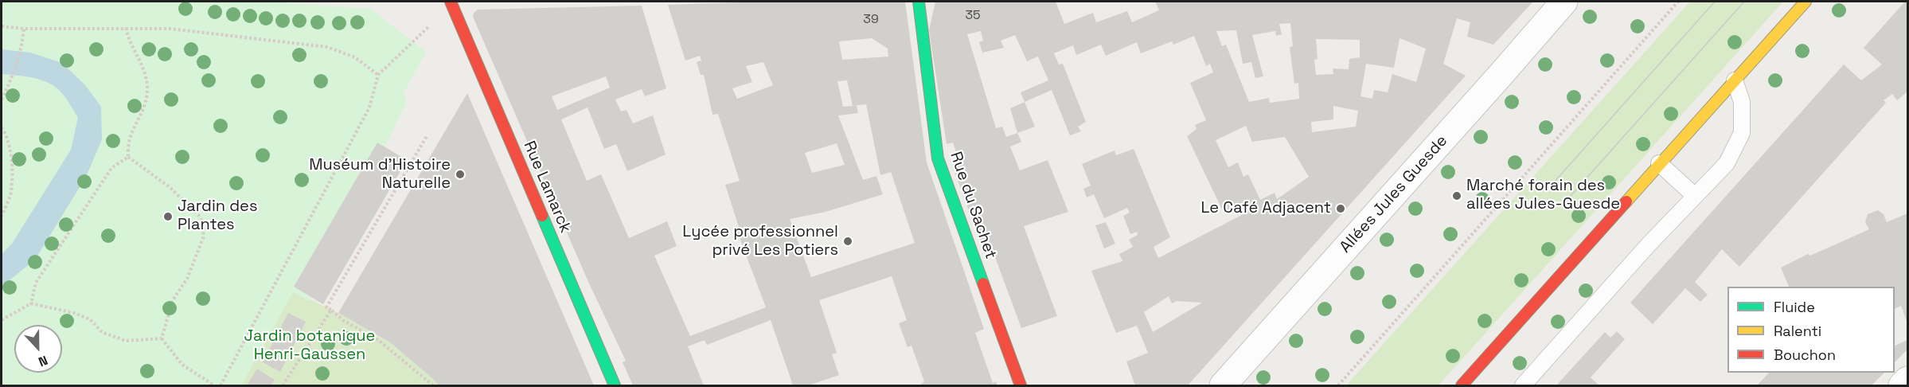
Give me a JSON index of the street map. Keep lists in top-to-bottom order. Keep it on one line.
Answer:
{"streets":{"street":["Rue Lamarck","Allées Jules Guesde","Rue du Sachet"]},"parks":["Jardin botanique Henri-Gaussen"],"places":["Muséum d'Histoire Naturelle","Marché forain des allées Jules-Guesde","Le Café Adjacent","Jardin des Plantes","Lycée professionnel privé Les Potiers"],"house_numbers":["35","39"],"legend":["Fluide","Ralenti","Bouchon"],"north":"bottom"}
